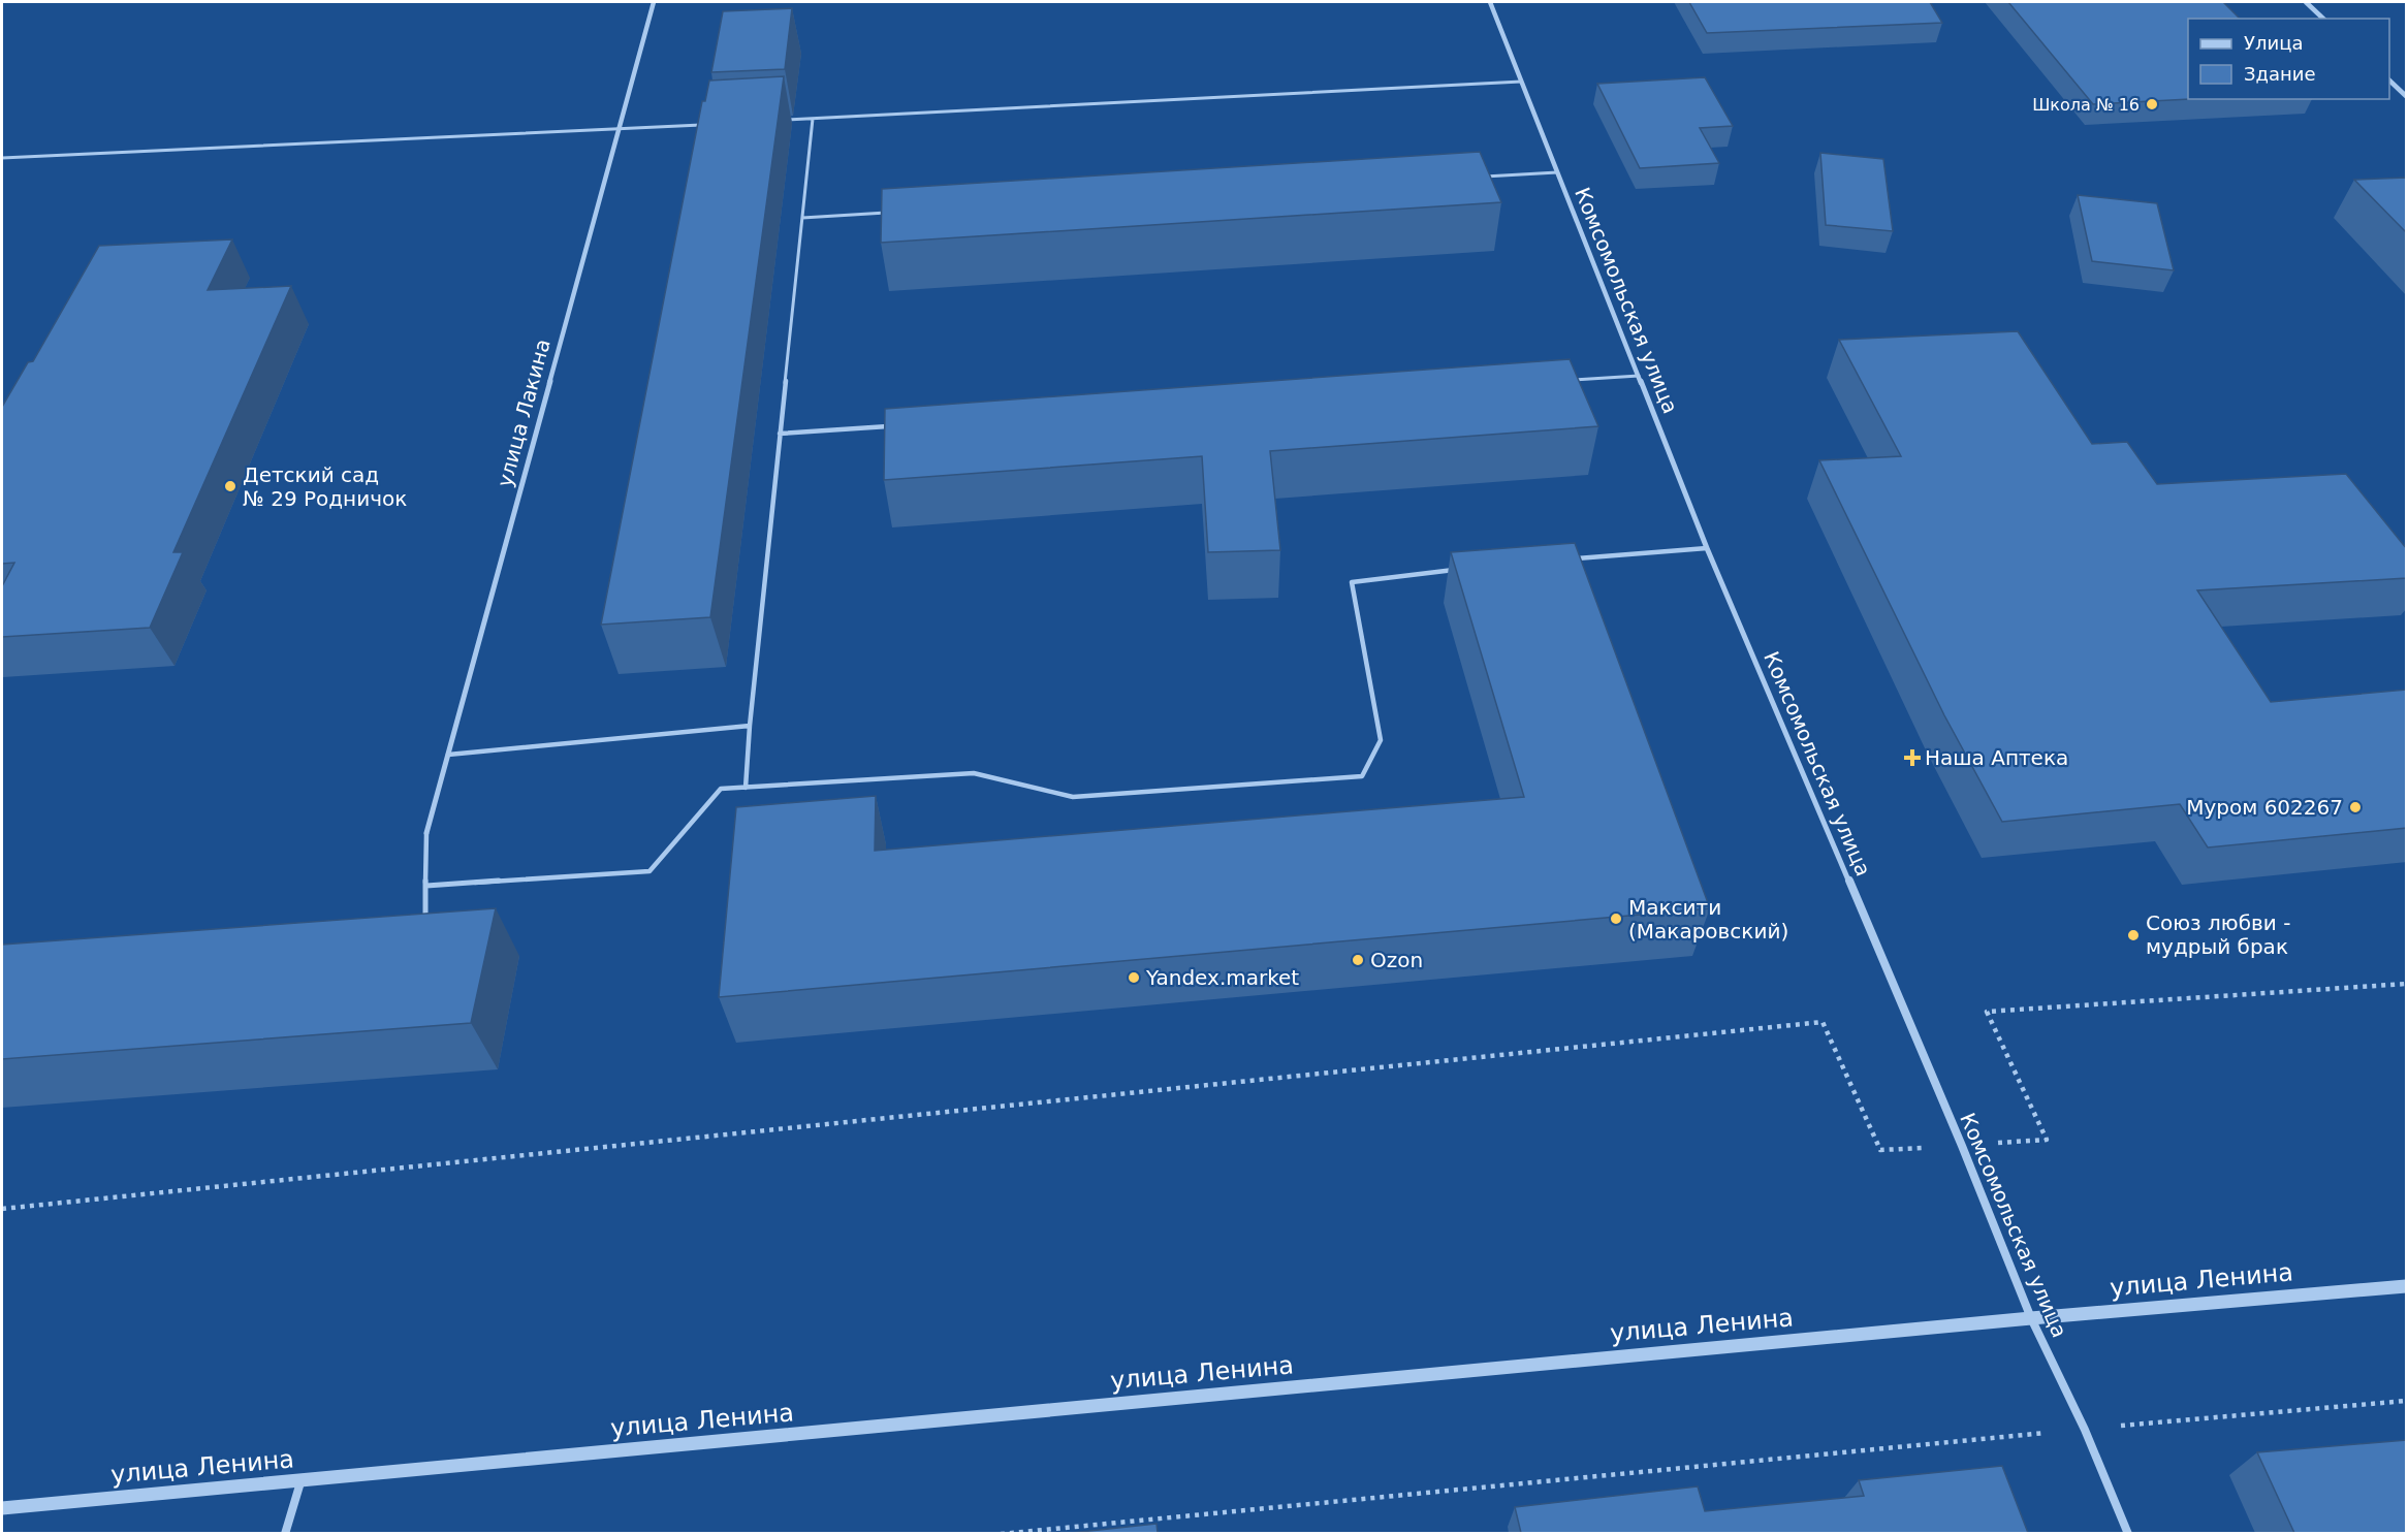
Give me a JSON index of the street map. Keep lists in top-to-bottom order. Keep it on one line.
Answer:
{"streets":{"street":["Комсомольская улица","улица Лакина","улица Ленина"]},"crossings":[["Комсомольская улица","улица Ленина"]],"places":{"other":["Школа № 16","Детский сад № 29 Родничок","Муром 602267","Максити (Макаровский)","Союз любви - мудрый брак","Ozon","Yandex.market"],"health":["Наша Аптека"]},"legend":["Улица","Здание"]}
